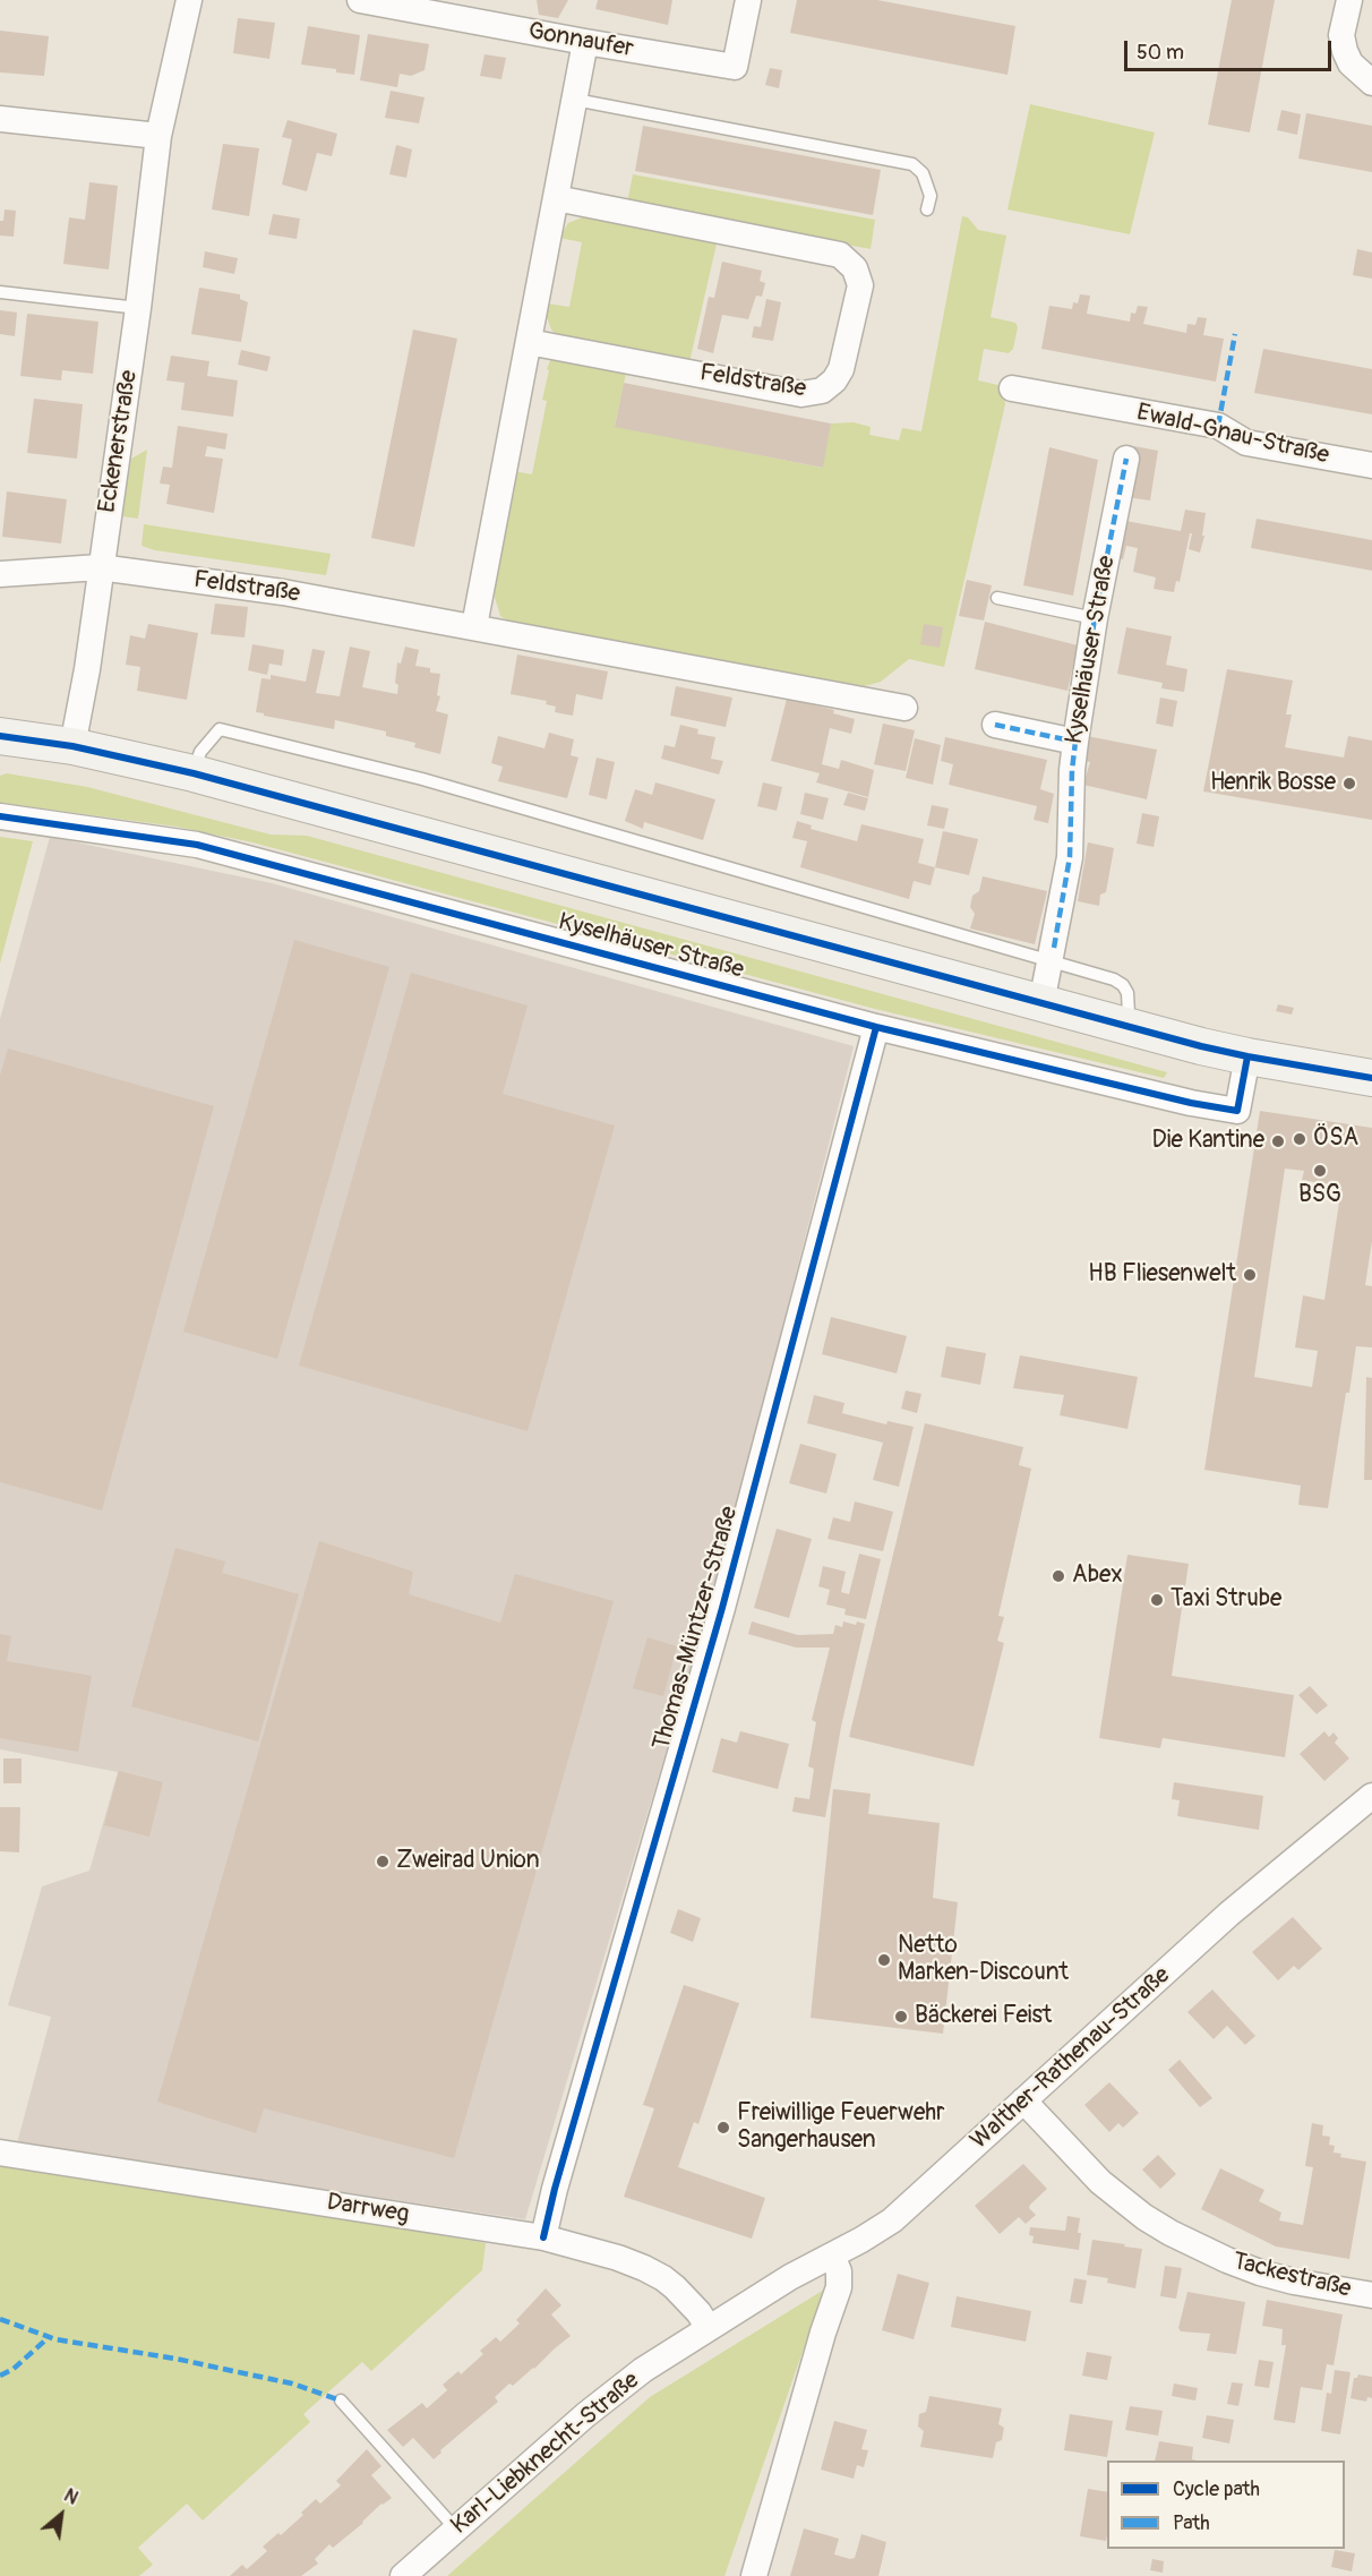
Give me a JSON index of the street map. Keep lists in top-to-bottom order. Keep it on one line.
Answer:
{"streets":{"main road":["Kyselhäuser Straße"],"street":["Gonnaufer","Feldstraße","Ewald-Gnau-Straße","Eckenerstraße","Thomas-Müntzer-Straße","Walther-Rathenau-Straße","Darrweg","Tackestraße","Karl-Liebknecht-Straße"]},"crossings":[["Feldstraße","Eckenerstraße"],["Eckenerstraße","Kyselhäuser Straße"],["Kyselhäuser Straße","Thomas-Müntzer-Straße"],["Thomas-Müntzer-Straße","Darrweg"],["Walther-Rathenau-Straße","Tackestraße"],["Walther-Rathenau-Straße","Karl-Liebknecht-Straße"],["Darrweg","Karl-Liebknecht-Straße"]],"places":["Henrik Bosse","ÖSA","Die Kantine","BSG","HB Fliesenwelt","Abex","Taxi Strube","Zweirad Union","Netto Marken-Discount","Bäckerei Feist","Freiwillige Feuerwehr Sangerhausen"],"legend":["Cycle path","Path"],"scale_bar":"50 m","north":"top right"}
